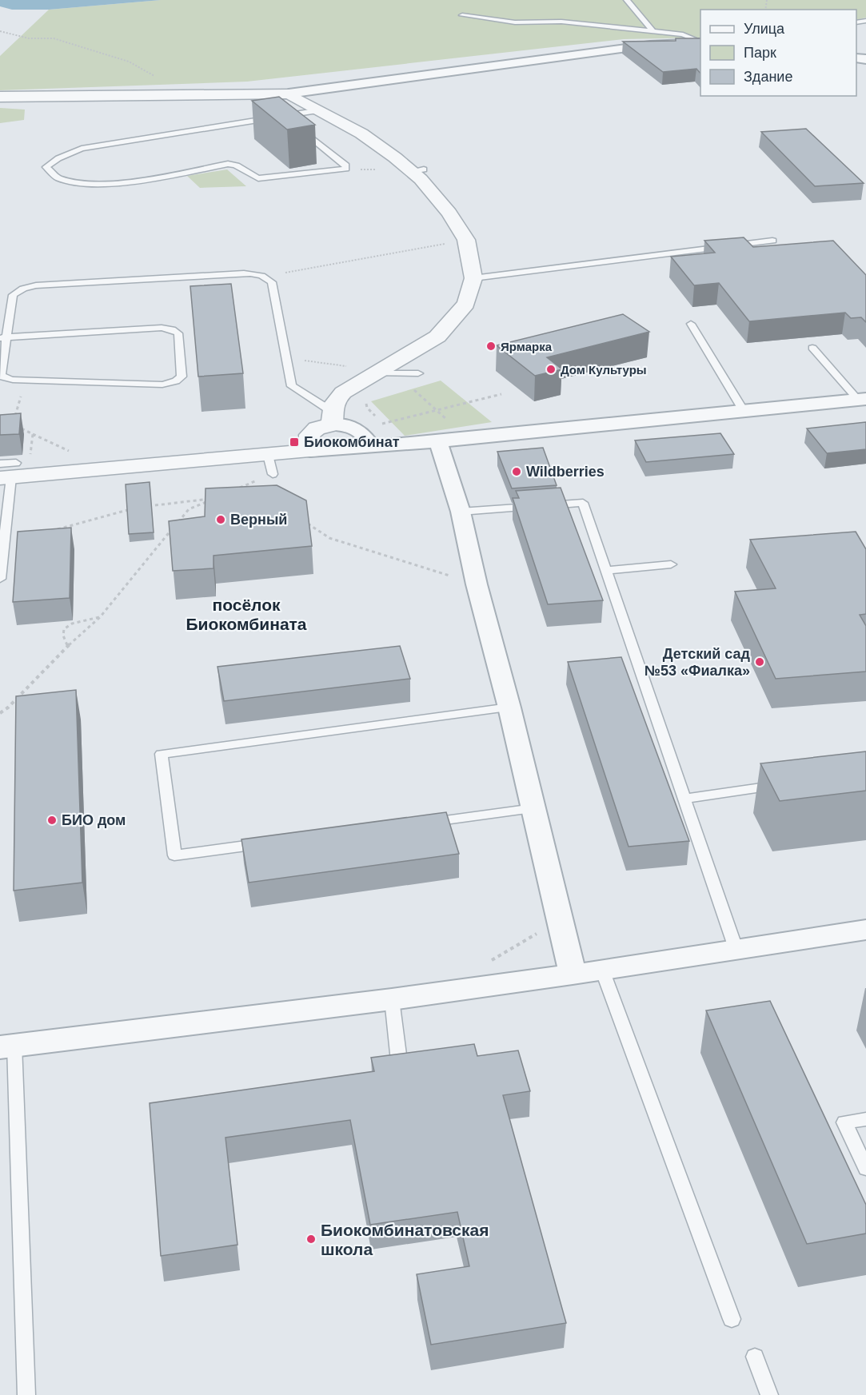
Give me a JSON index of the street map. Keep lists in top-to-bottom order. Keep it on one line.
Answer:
{"districts":["посёлок Биокомбината"],"places":{"other":["Ярмарка","Дом Культуры","Wildberries","Верный","Детский сад №53 «Фиалка»","БИО дом","Биокомбинатовская школа"],"transit":["Биокомбинат"]},"legend":["Улица","Парк","Здание"]}
